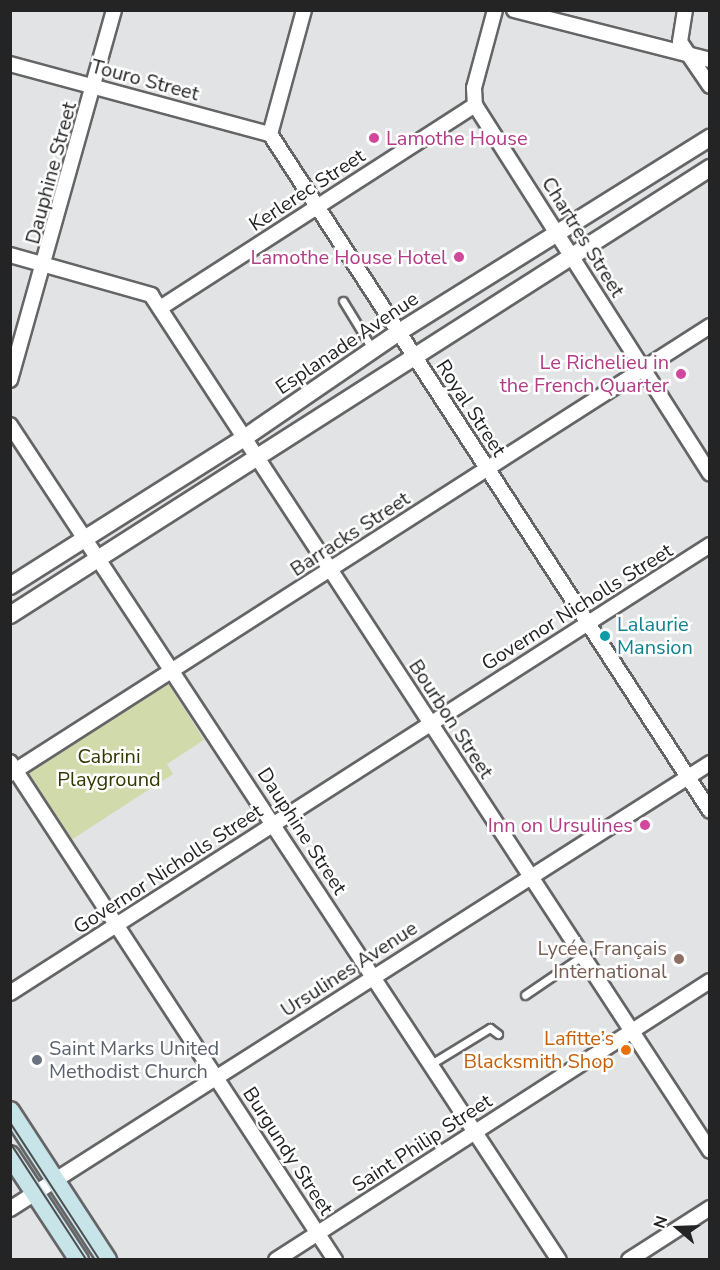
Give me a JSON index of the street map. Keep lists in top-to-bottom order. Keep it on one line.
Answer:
{"streets":{"street":["Touro Street","Dauphine Street","Kerlerec Street","Chartres Street","Esplanade Avenue","Royal Street","Barracks Street","Governor Nicholls Street","Bourbon Street","Ursulines Avenue","Saint Philip Street","Burgundy Street"]},"crossings":[["Touro Street","Dauphine Street"],["Touro Street","Royal Street"],["Dauphine Street","Esplanade Avenue"],["Dauphine Street","Barracks Street"],["Dauphine Street","Governor Nicholls Street"],["Dauphine Street","Ursulines Avenue"],["Dauphine Street","Saint Philip Street"],["Kerlerec Street","Chartres Street"],["Kerlerec Street","Royal Street"],["Kerlerec Street","Bourbon Street"],["Chartres Street","Esplanade Avenue"],["Chartres Street","Barracks Street"],["Esplanade Avenue","Royal Street"],["Esplanade Avenue","Bourbon Street"],["Royal Street","Barracks Street"],["Royal Street","Governor Nicholls Street"],["Royal Street","Ursulines Avenue"],["Barracks Street","Bourbon Street"],["Barracks Street","Burgundy Street"],["Governor Nicholls Street","Bourbon Street"],["Governor Nicholls Street","Burgundy Street"],["Bourbon Street","Ursulines Avenue"],["Bourbon Street","Saint Philip Street"],["Ursulines Avenue","Burgundy Street"],["Saint Philip Street","Burgundy Street"]],"parks":["Cabrini Playground"],"places":["Lamothe House","Lamothe House Hotel","Le Richelieu in the French Quarter","Lalaurie Mansion","Inn on Ursulines","Lycée Français International","Lafitte’s Blacksmith Shop","Saint Marks United Methodist Church"],"north":"left"}
